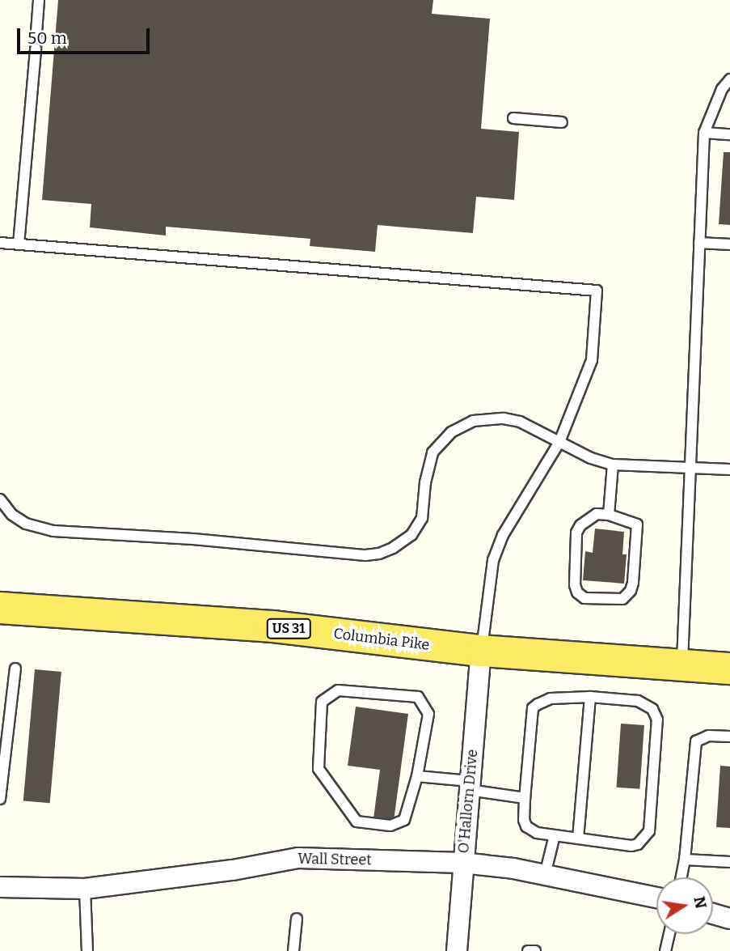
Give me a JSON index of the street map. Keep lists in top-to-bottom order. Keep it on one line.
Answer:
{"streets":{"main road":["US 31","Columbia Pike"],"street":["O'Hallorn Drive","Wall Street"]},"crossings":[["Columbia Pike","O'Hallorn Drive"],["O'Hallorn Drive","Wall Street"]],"scale_bar":"50 m","north":"right"}
